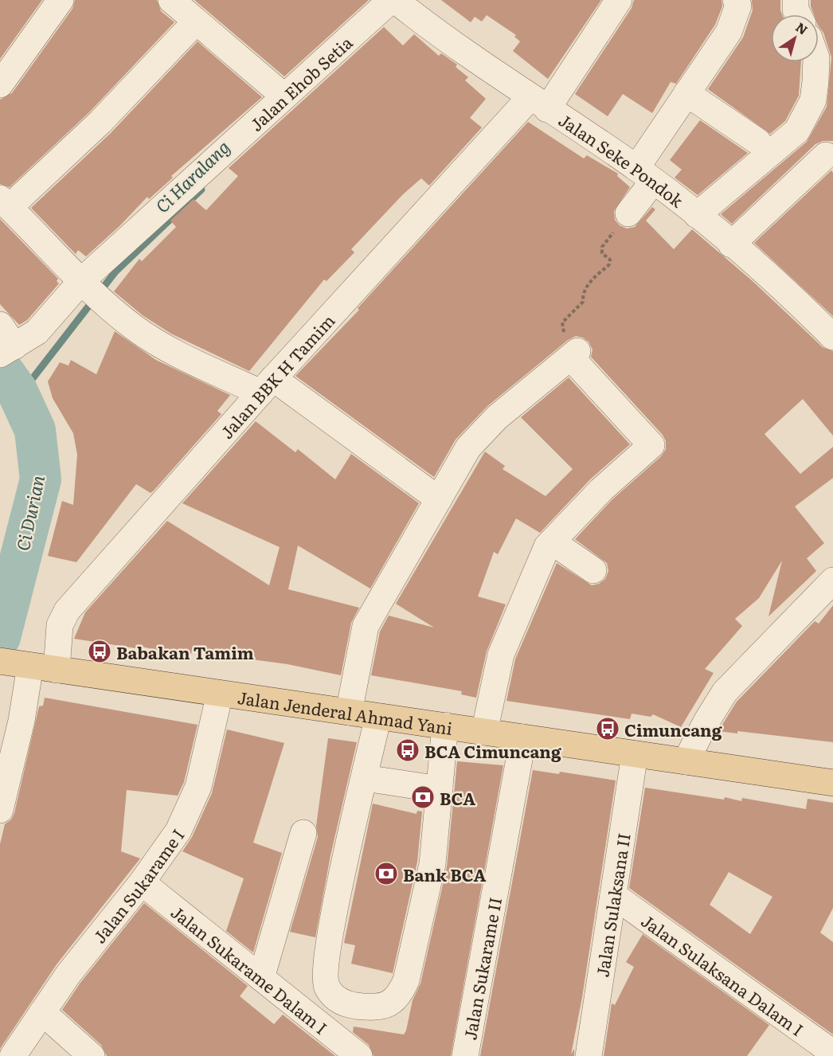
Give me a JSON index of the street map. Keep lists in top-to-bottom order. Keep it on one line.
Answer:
{"streets":{"main road":["Jalan Jenderal Ahmad Yani"],"street":["Jalan Ehob Setia","Jalan Seke Pondok","Jalan BBK H Tamim","Jalan Sukarame I","Jalan Sulaksana II","Jalan Sukarame II","Jalan Sukarame Dalam I","Jalan Sulaksana Dalam I"]},"crossings":[["Jalan Ehob Setia","Jalan Seke Pondok"],["Jalan Seke Pondok","Jalan BBK H Tamim"],["Jalan BBK H Tamim","Jalan Jenderal Ahmad Yani"],["Jalan Jenderal Ahmad Yani","Jalan Sukarame I"],["Jalan Jenderal Ahmad Yani","Jalan Sulaksana II"],["Jalan Jenderal Ahmad Yani","Jalan Sukarame II"],["Jalan Sukarame I","Jalan Sukarame Dalam I"],["Jalan Sulaksana II","Jalan Sulaksana Dalam I"]],"water":["Ci Haralang","Ci Durian"],"places":{"bus stop":["Babakan Tamim","Cimuncang","BCA Cimuncang"],"bank":["BCA","Bank BCA"]},"north":"top right"}
